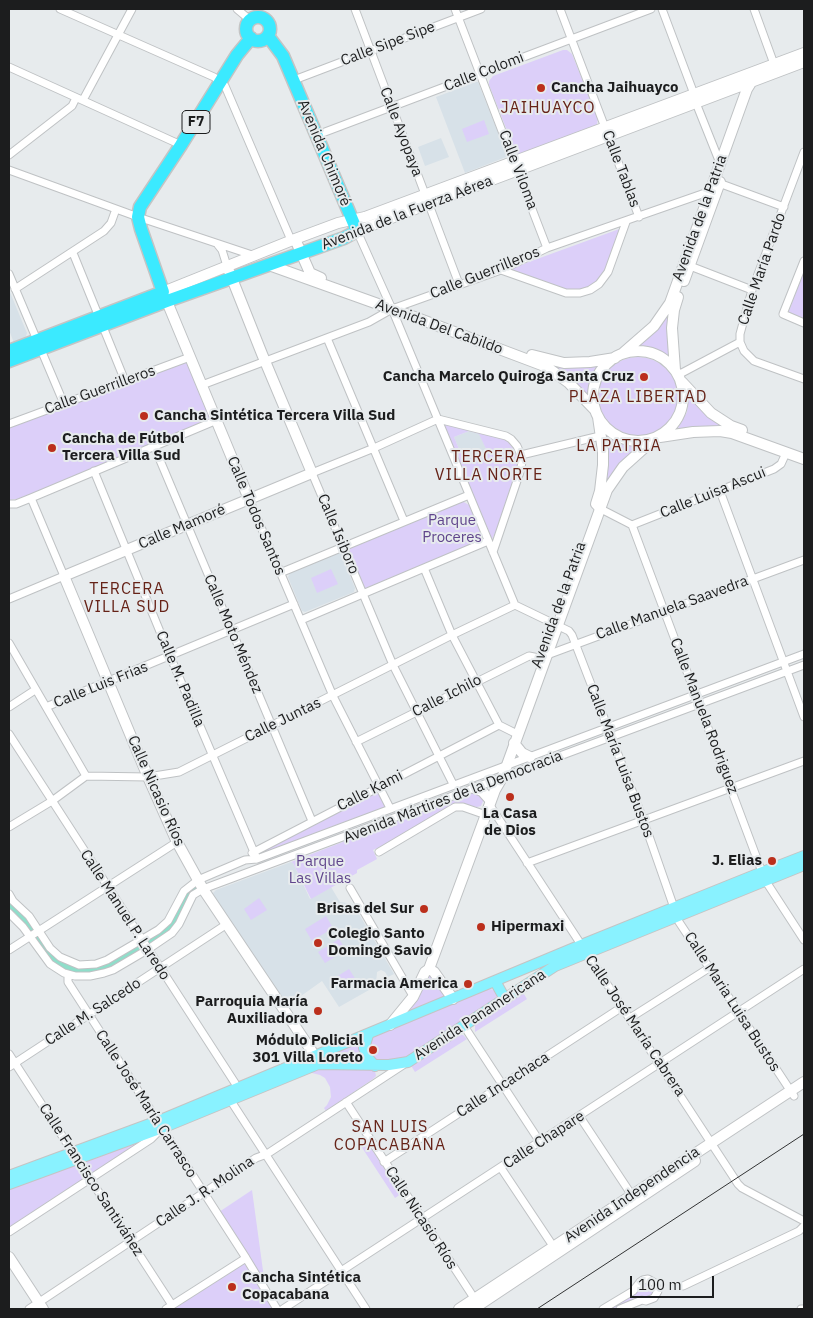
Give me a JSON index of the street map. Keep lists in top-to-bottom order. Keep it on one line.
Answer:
{"streets":{"highway":["F7","Avenida Chimoré","Avenida de la Fuerza Aérea","Calle Todos Santos"],"main road":["Avenida de la Patria","Avenida Del Cabildo","Calle Mamoré","Calle Isiboro","Calle Nicasio Ríos","Avenida Panamericana","Avenida Independencia"],"street":["Calle Sipe Sipe","Calle Colomi","Calle Ayopaya","Calle Tablas","Calle Viloma","Calle María Pardo","Calle Guerrilleros","Calle Luisa Ascui","Calle Manuela Saavedra","Calle Moto Méndez","Calle M. Padilla","Calle Luis Frias","Calle Ichilo","Calle Manuela Rodriguez","Calle Juntas","Calle María Luisa Bustos","Calle Kami","Avenida Mártires de la Democracia","Calle Manuel P. Laredo","Calle Maria Luisa Bustos","Calle M. Salcedo","Calle José María Cabrera","Calle Incachaca","Calle José María Carrasco","Calle Chapare","Calle Francisco Santiváñez","Calle J. R. Molina"]},"crossings":[["Calle Sipe Sipe","Calle Ayopaya"],["Calle Sipe Sipe","Avenida Chimoré"],["Calle Sipe Sipe","Calle Viloma"],["Calle Colomi","Calle Ayopaya"],["Calle Colomi","Avenida Chimoré"],["Calle Colomi","Calle Tablas"],["Calle Colomi","Calle Viloma"],["F7","Avenida Chimoré"],["F7","Calle Todos Santos"],["Calle Ayopaya","Avenida de la Fuerza Aérea"],["Calle Ayopaya","Calle Guerrilleros"],["Avenida Chimoré","Avenida de la Fuerza Aérea"],["Avenida Chimoré","Calle Guerrilleros"],["Avenida Chimoré","Avenida Del Cabildo"],["Avenida Chimoré","Calle Mamoré"],["Avenida Chimoré","Calle Juntas"],["Calle Tablas","Avenida de la Fuerza Aérea"],["Calle Tablas","Calle Guerrilleros"],["Calle Viloma","Avenida de la Fuerza Aérea"],["Calle Viloma","Calle Guerrilleros"],["Avenida de la Fuerza Aérea","Avenida de la Patria"],["Avenida de la Fuerza Aérea","Avenida Del Cabildo"],["Avenida de la Fuerza Aérea","Calle Todos Santos"],["Avenida de la Fuerza Aérea","Calle Isiboro"],["Avenida de la Patria","Calle Guerrilleros"],["Avenida de la Patria","Avenida Del Cabildo"],["Avenida de la Patria","Calle Manuela Saavedra"],["Avenida de la Patria","Calle Ichilo"],["Avenida de la Patria","Calle María Luisa Bustos"],["Avenida de la Patria","Avenida Mártires de la Democracia"],["Avenida de la Patria","Avenida Panamericana"],["Avenida de la Patria","Calle José María Cabrera"],["Calle Guerrilleros","Avenida Del Cabildo"],["Calle Guerrilleros","Calle Todos Santos"],["Calle Guerrilleros","Calle Isiboro"],["Calle Luisa Ascui","Calle Manuela Rodriguez"],["Calle Todos Santos","Calle Mamoré"],["Calle Todos Santos","Calle Luis Frias"],["Calle Todos Santos","Calle Ichilo"],["Calle Todos Santos","Calle Juntas"],["Calle Todos Santos","Calle Kami"],["Calle Todos Santos","Avenida Mártires de la Democracia"],["Calle Mamoré","Calle Isiboro"],["Calle Mamoré","Calle Moto Méndez"],["Calle Mamoré","Calle M. Padilla"],["Calle Mamoré","Calle Nicasio Ríos"],["Calle Isiboro","Calle Ichilo"],["Calle Isiboro","Calle Juntas"],["Calle Isiboro","Calle Kami"],["Calle Isiboro","Avenida Mártires de la Democracia"],["Calle Manuela Saavedra","Calle Ichilo"],["Calle Manuela Saavedra","Calle Manuela Rodriguez"],["Calle Manuela Saavedra","Calle María Luisa Bustos"],["Calle Moto Méndez","Calle Luis Frias"],["Calle Moto Méndez","Calle Juntas"],["Calle Moto Méndez","Calle Kami"],["Calle M. Padilla","Calle Luis Frias"],["Calle M. Padilla","Calle Juntas"],["Calle M. Padilla","Calle Kami"],["Calle M. Padilla","Avenida Mártires de la Democracia"],["Calle Luis Frias","Calle Nicasio Ríos"],["Calle Manuela Rodriguez","Avenida Mártires de la Democracia"],["Calle Manuela Rodriguez","Avenida Panamericana"],["Calle Juntas","Calle Nicasio Ríos"],["Calle María Luisa Bustos","Avenida Mártires de la Democracia"],["Calle María Luisa Bustos","Calle Maria Luisa Bustos"],["Calle María Luisa Bustos","Avenida Panamericana"],["Calle Nicasio Ríos","Avenida Mártires de la Democracia"],["Calle Nicasio Ríos","Calle M. Salcedo"],["Calle Nicasio Ríos","Avenida Panamericana"],["Calle Nicasio Ríos","Calle Incachaca"],["Calle Nicasio Ríos","Calle Chapare"],["Calle Nicasio Ríos","Calle J. R. Molina"],["Calle Nicasio Ríos","Avenida Independencia"],["Calle Kami","Avenida Mártires de la Democracia"],["Avenida Mártires de la Democracia","Calle Manuel P. Laredo"],["Avenida Mártires de la Democracia","Calle José María Carrasco"],["Calle Manuel P. Laredo","Calle M. Salcedo"],["Calle Manuel P. Laredo","Avenida Panamericana"],["Calle Manuel P. Laredo","Calle Chapare"],["Calle Manuel P. Laredo","Calle J. R. Molina"],["Calle Maria Luisa Bustos","Avenida Panamericana"],["Calle Maria Luisa Bustos","Calle Chapare"],["Calle Maria Luisa Bustos","Avenida Independencia"],["Calle M. Salcedo","Calle José María Carrasco"],["Calle M. Salcedo","Calle Francisco Santiváñez"],["Avenida Panamericana","Calle José María Cabrera"],["Avenida Panamericana","Calle José María Carrasco"],["Avenida Panamericana","Calle Francisco Santiváñez"],["Avenida Panamericana","Calle J. R. Molina"],["Calle José María Cabrera","Calle Incachaca"],["Calle José María Cabrera","Calle Chapare"],["Calle José María Cabrera","Avenida Independencia"],["Calle José María Carrasco","Calle J. R. Molina"],["Calle Francisco Santiváñez","Calle J. R. Molina"]],"districts":["JAIHUAYCO","PLAZA LIBERTAD","LA PATRIA","TERCERA VILLA NORTE","TERCERA VILLA SUD","SAN LUIS COPACABANA"],"parks":["Parque Proceres","Parque Las Villas"],"places":["Cancha Jaihuayco","Cancha Marcelo Quiroga Santa Cruz","Cancha Sintética Tercera Villa Sud","Cancha de Fútbol Tercera Villa Sud","La Casa de Dios","J. Elias","Brisas del Sur","Hipermaxi","Colegio Santo Domingo Savio","Farmacia America","Parroquia María Auxiliadora","Módulo Policial 301 Villa Loreto","Cancha Sintética Copacabana"],"scale_bar":"100 m"}
